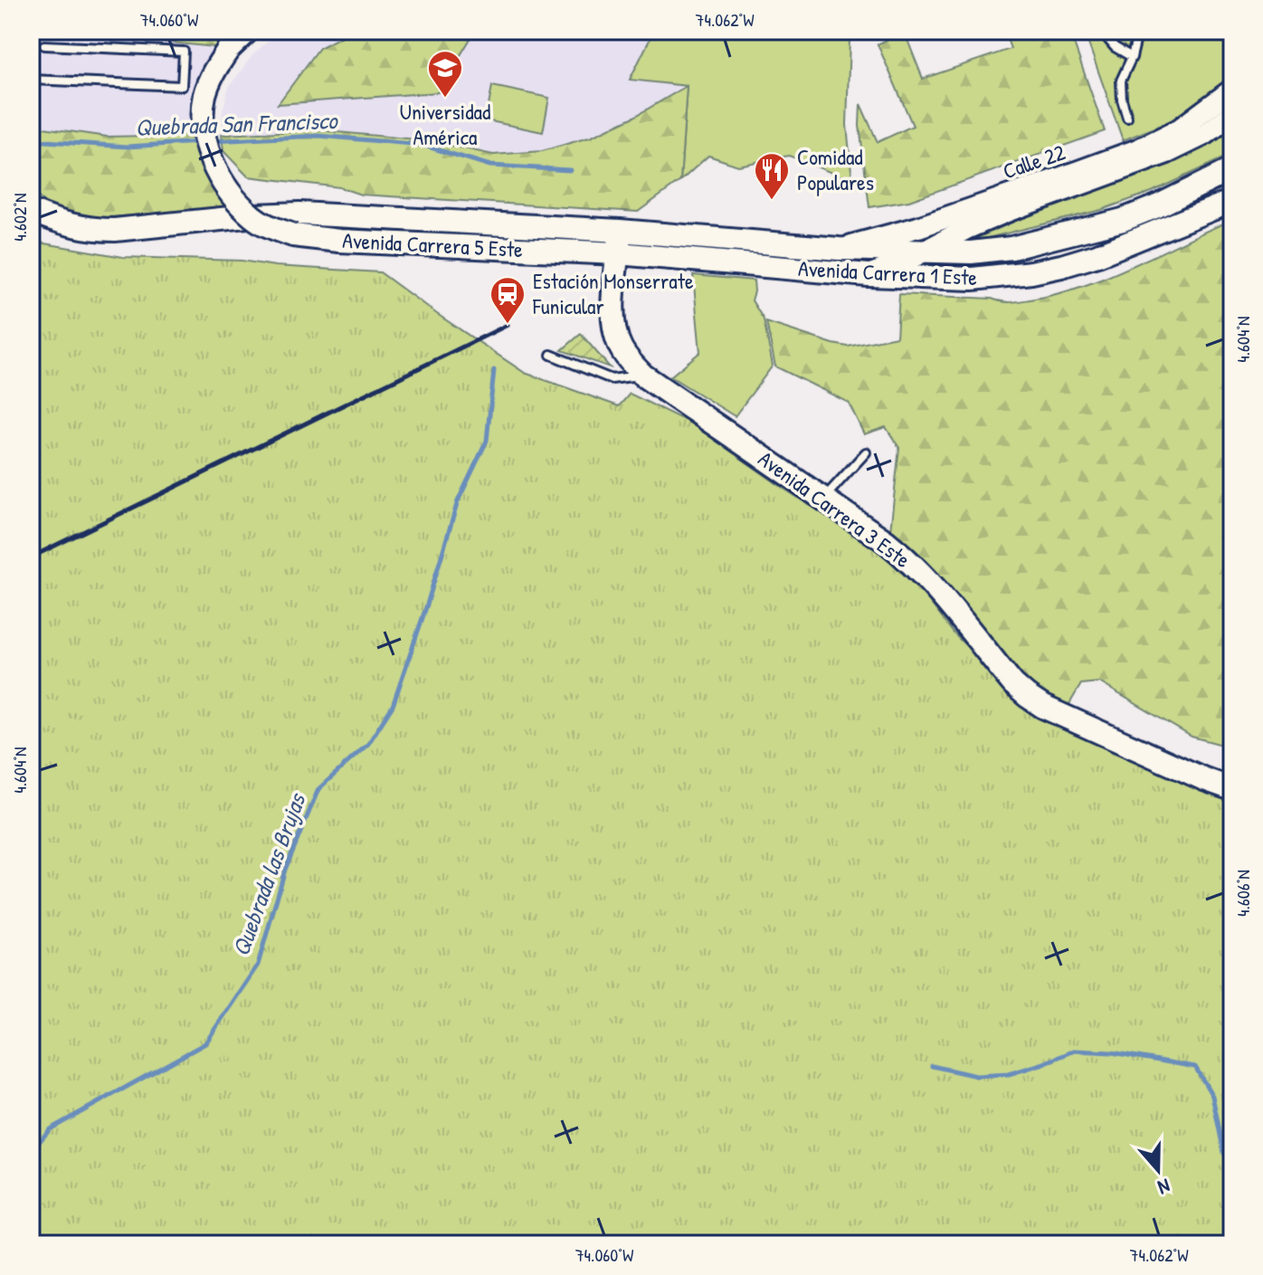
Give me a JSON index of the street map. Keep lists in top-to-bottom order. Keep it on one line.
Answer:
{"streets":{"main road":["Avenida Carrera 5 Este","Avenida Carrera 1 Este","Avenida Carrera 3 Este"],"street":["Calle 22"]},"crossings":[["Calle 22","Avenida Carrera 1 Este"],["Avenida Carrera 5 Este","Avenida Carrera 1 Este"],["Avenida Carrera 5 Este","Avenida Carrera 3 Este"],["Avenida Carrera 1 Este","Avenida Carrera 3 Este"]],"water":["Quebrada San Francisco","Quebrada las Brujas"],"places":{"school or university":["Universidad América"],"restaurant":["Comidad Populares"],"station":["Estación Monserrate Funicular"]},"north":"bottom","coordinates":["74.060°W","74.062°W","4.602°N","4.604°N","4.606°N"]}
